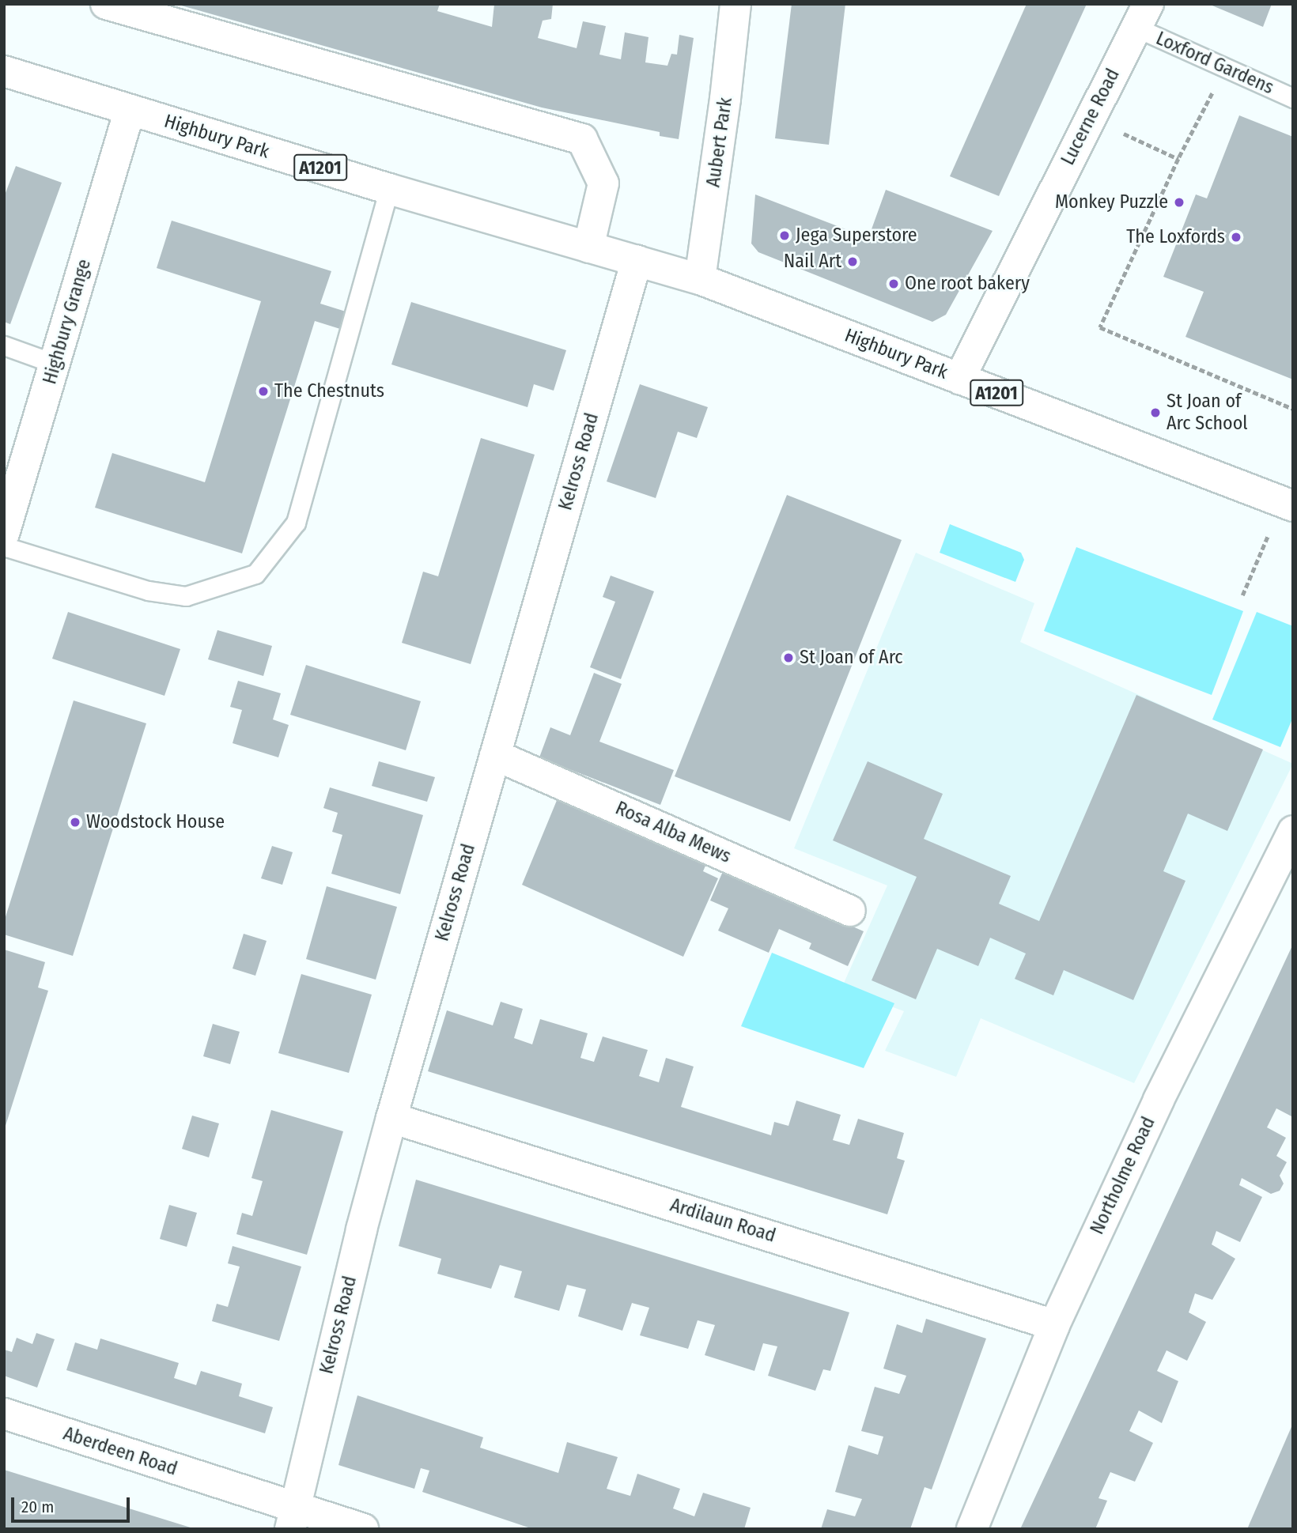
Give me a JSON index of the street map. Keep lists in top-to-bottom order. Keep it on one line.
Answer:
{"streets":{"street":["Lucerne Road","Highbury Park","Aubert Park","A1201","Highbury Grange","Kelross Road","Rosa Alba Mews","Northolme Road","Ardilaun Road","Aberdeen Road"],"lane":["Loxford Gardens"]},"crossings":[["Loxford Gardens","Lucerne Road"],["Lucerne Road","Highbury Park"],["Highbury Park","Aubert Park"],["Highbury Park","Highbury Grange"],["Highbury Park","Kelross Road"],["Kelross Road","Rosa Alba Mews"],["Kelross Road","Ardilaun Road"],["Kelross Road","Aberdeen Road"],["Northolme Road","Ardilaun Road"]],"places":["Monkey Puzzle","Jega Superstore","The Loxfords","Nail Art","One root bakery","The Chestnuts","St Joan of Arc School","St Joan of Arc","Woodstock House"],"scale_bar":"20 m"}
